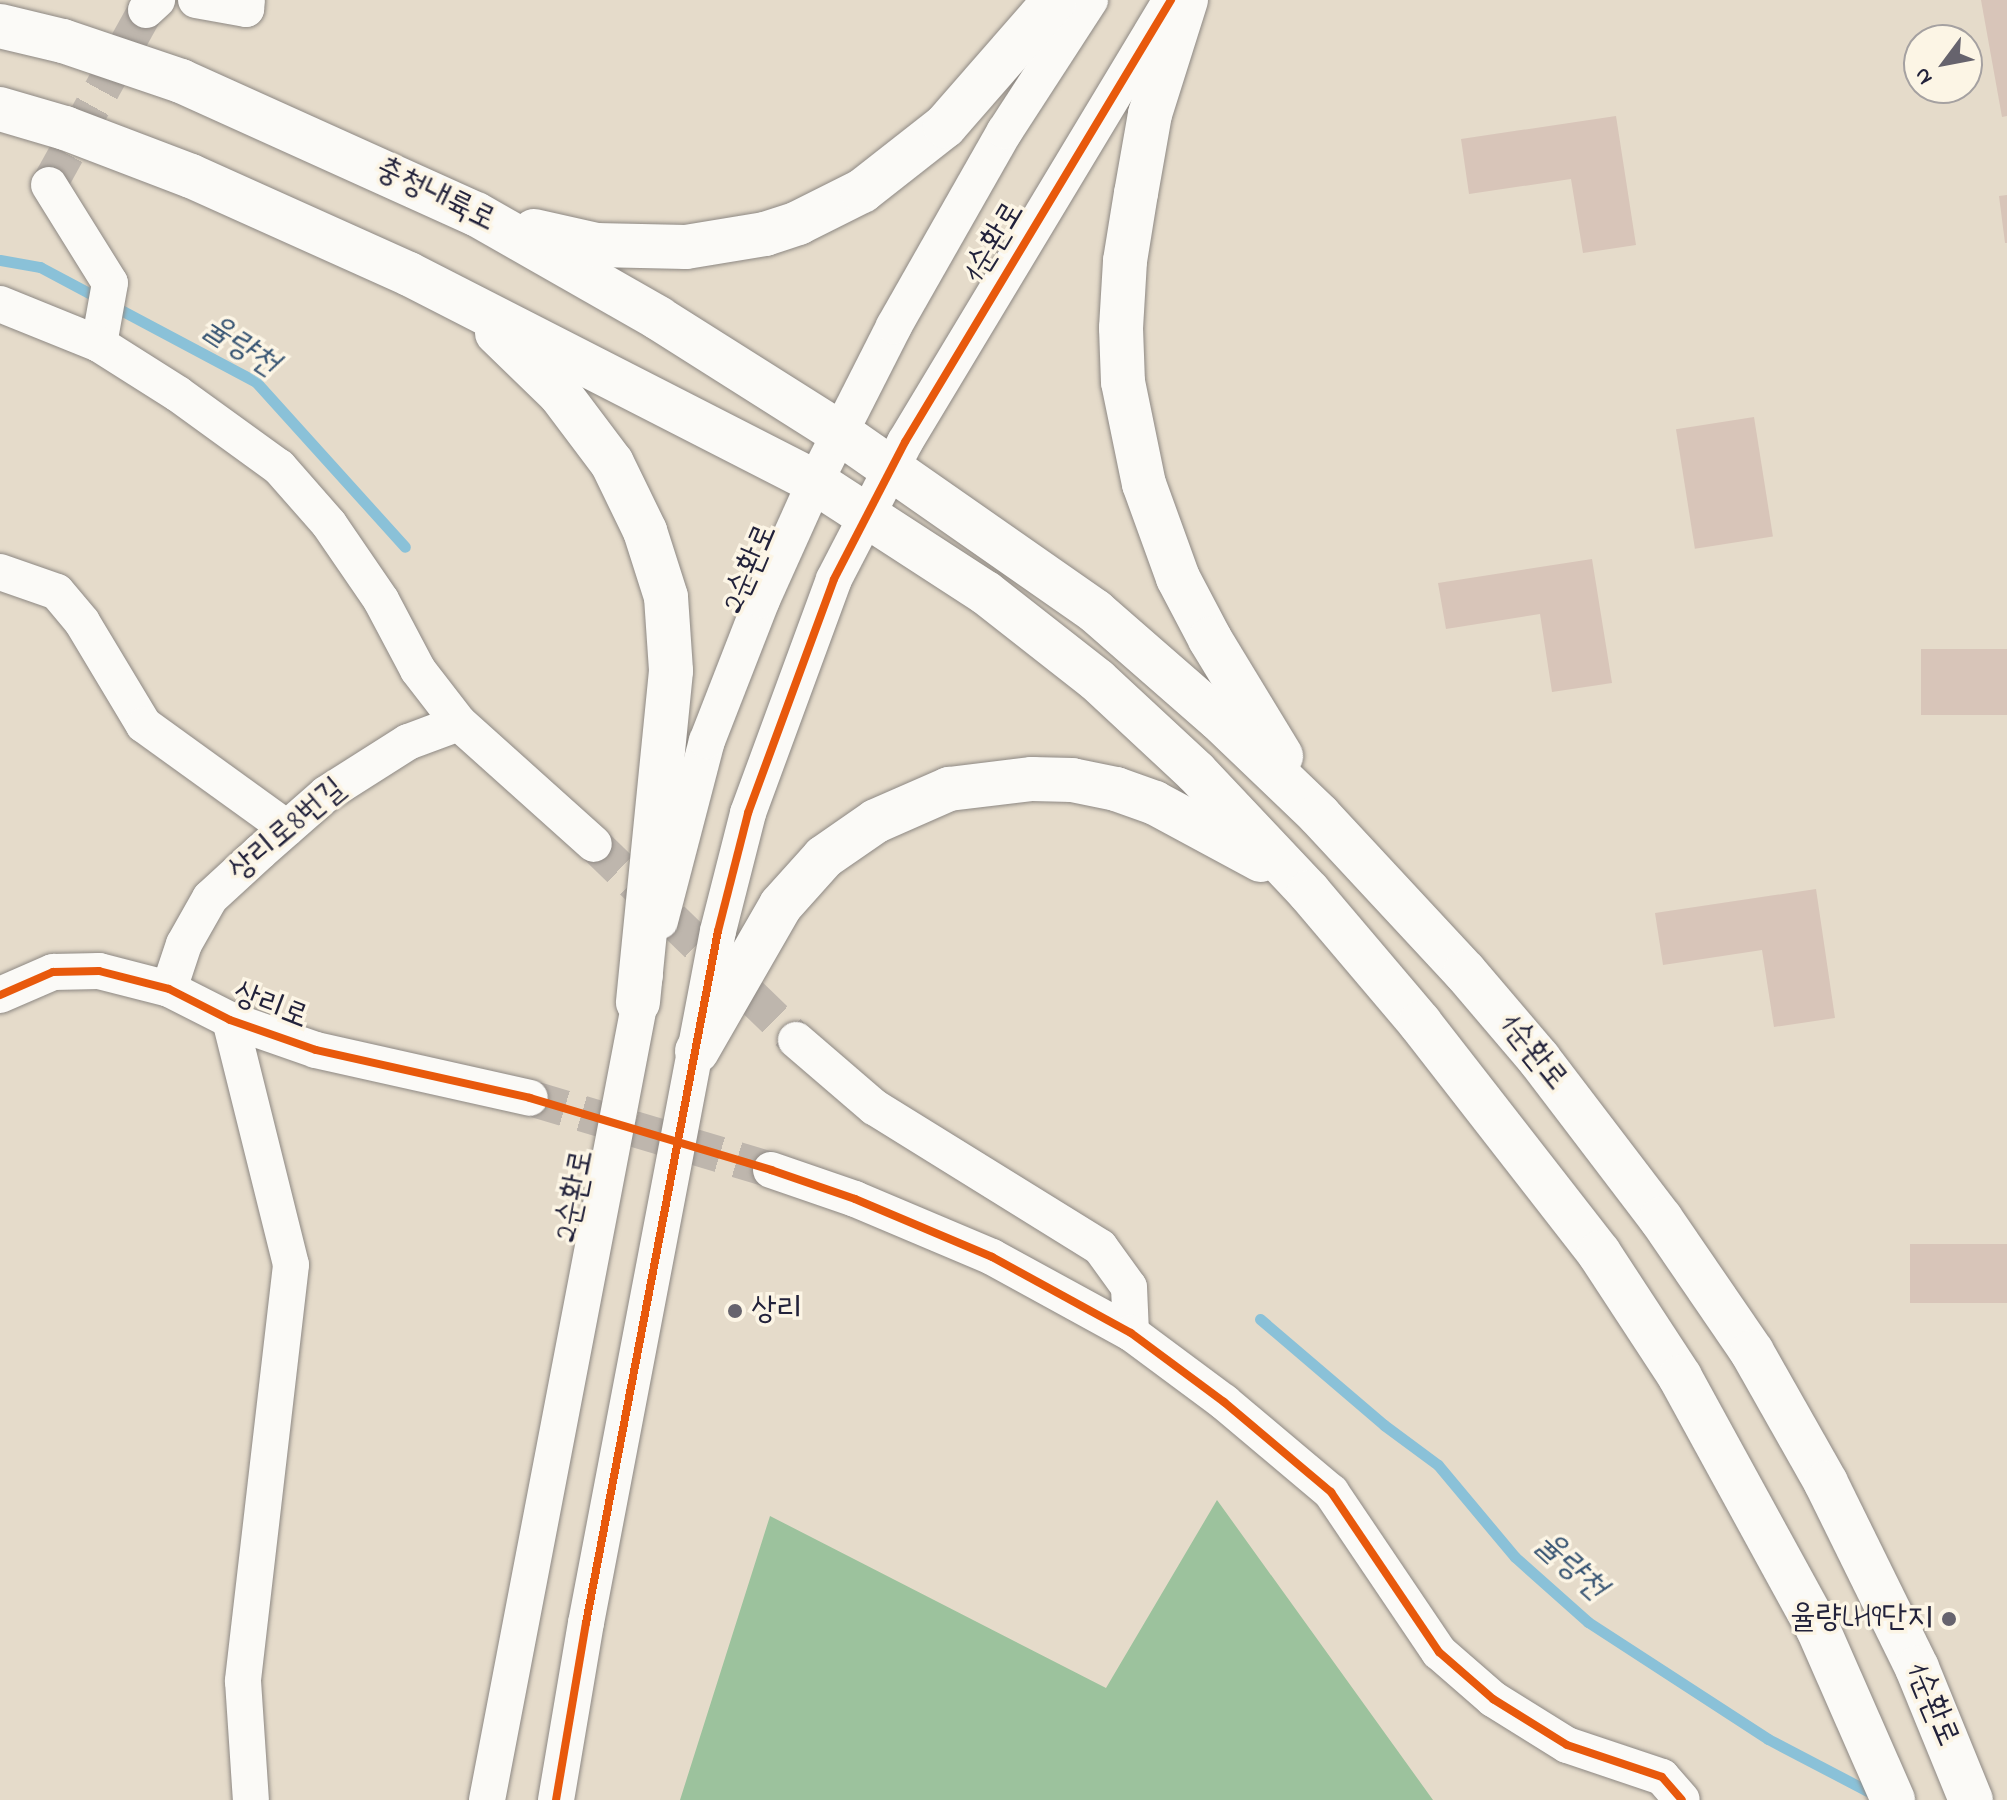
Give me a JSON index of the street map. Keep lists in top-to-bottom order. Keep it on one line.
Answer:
{"streets":{"main road":["충청내륙로","1순환로"],"street":["2순환로","상리로8번길","상리로"]},"crossings":[["충청내륙로","1순환로"],["1순환로","2순환로"],["상리로8번길","상리로"]],"water":["율량천"],"places":["상리","율량LH9단지"],"north":"bottom left"}
